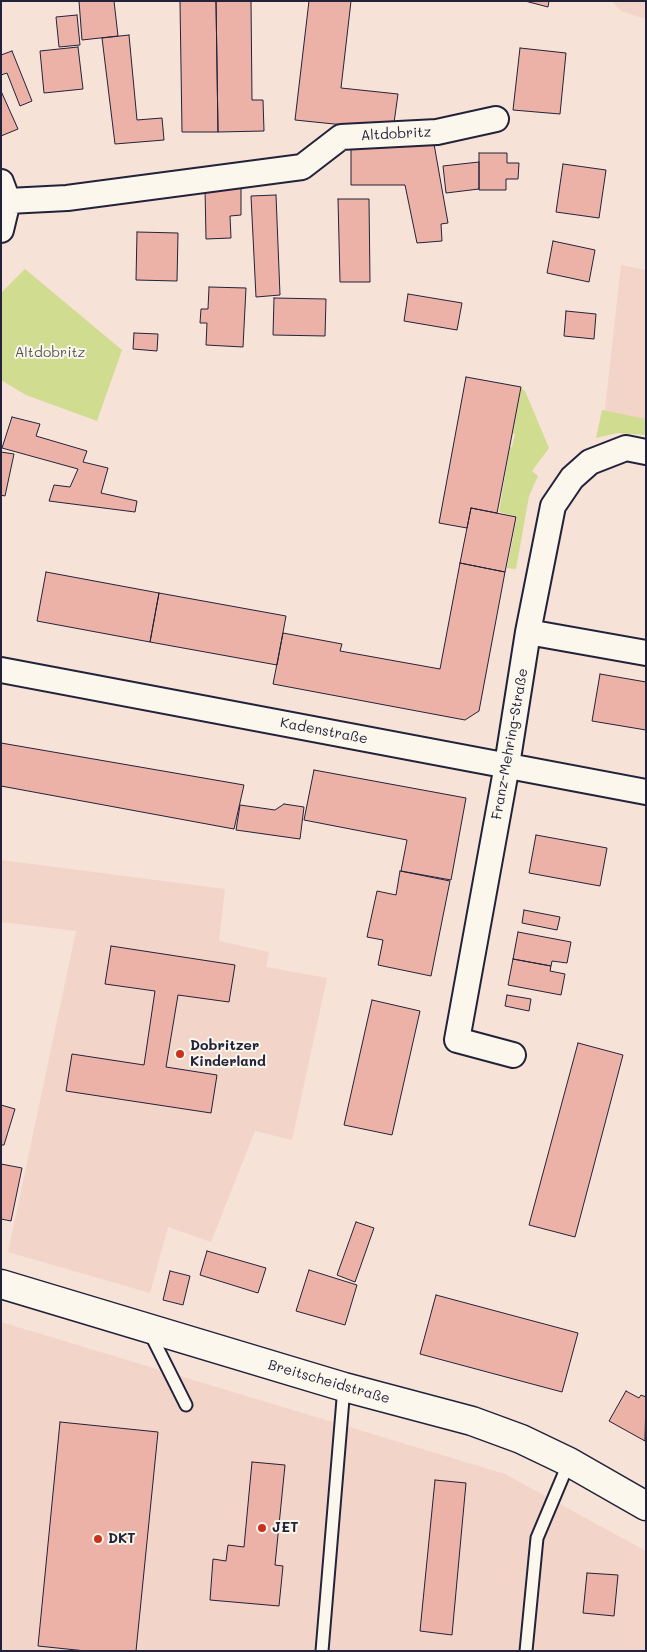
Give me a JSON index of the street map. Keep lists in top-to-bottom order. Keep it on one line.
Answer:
{"streets":{"main road":["Breitscheidstraße"],"street":["Altdobritz","Kadenstraße","Franz-Mehring-Straße"]},"crossings":[["Kadenstraße","Franz-Mehring-Straße"]],"parks":["Altdobritz"],"places":["Dobritzer Kinderland","JET","DKT"]}
